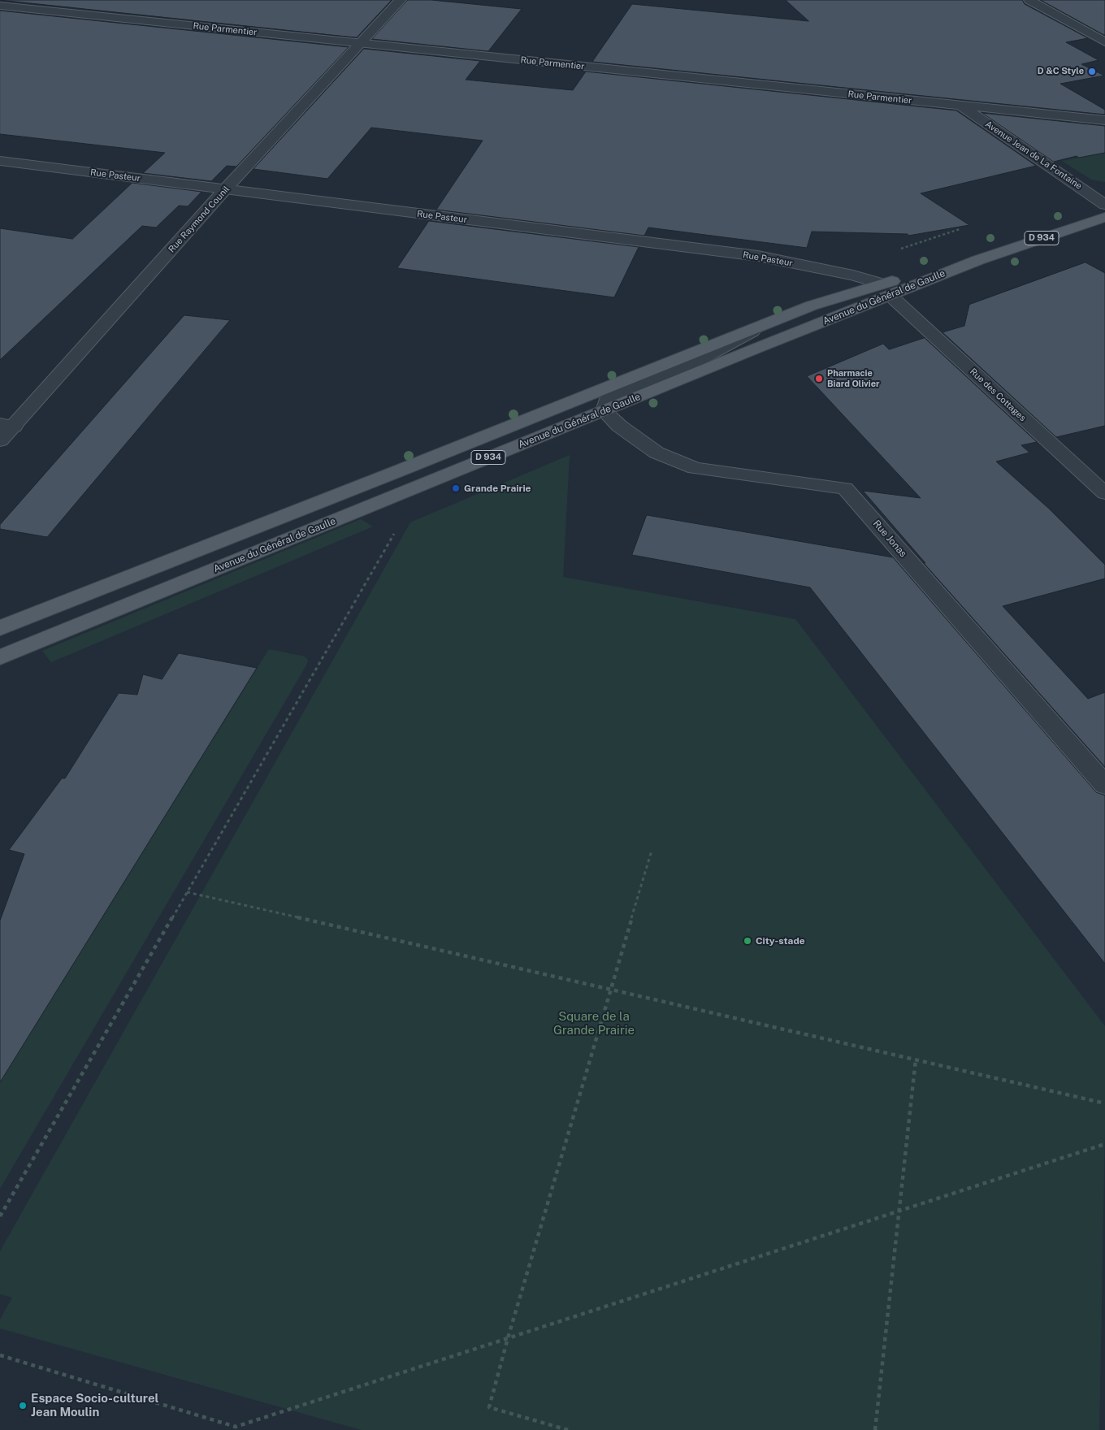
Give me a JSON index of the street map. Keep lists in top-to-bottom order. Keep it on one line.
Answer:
{"streets":{"main road":["D 934","Avenue du Général de Gaulle"],"street":["Rue Parmentier","Avenue Jean de La Fontaine","Rue Pasteur","Rue Raymond Counil","Rue des Cottages","Rue Jonas"]},"crossings":[["Rue Parmentier","Avenue Jean de La Fontaine"],["Rue Parmentier","Rue Raymond Counil"],["Rue Pasteur","Rue Raymond Counil"],["Rue Pasteur","Avenue du Général de Gaulle"],["Rue Pasteur","Rue des Cottages"],["Avenue du Général de Gaulle","Rue des Cottages"],["Avenue du Général de Gaulle","Rue Jonas"]],"parks":["Square de la Grande Prairie"],"places":["D &C Style","Pharmacie Biard Olivier","Grande Prairie","City-stade","Espace Socio-culturel Jean Moulin"]}
